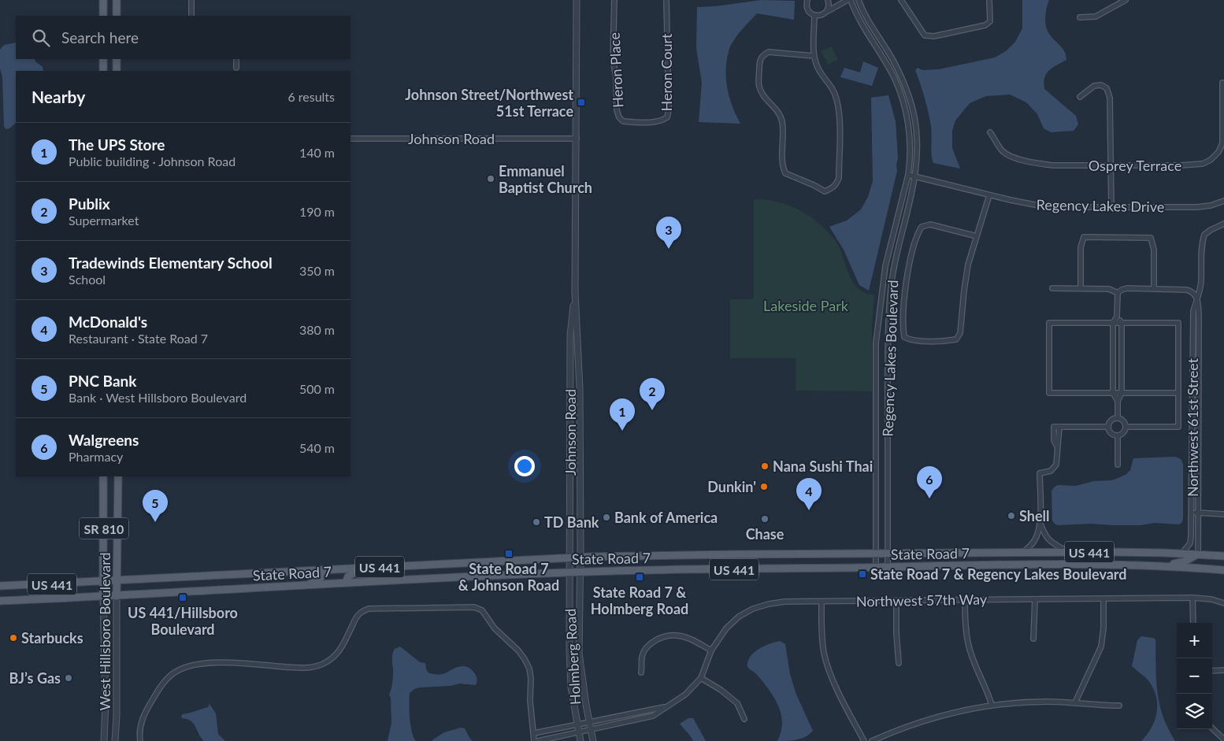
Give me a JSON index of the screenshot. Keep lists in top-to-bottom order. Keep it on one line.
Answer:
{"streets":{"main road":["SR 810","US 441","State Road 7","West Hillsboro Boulevard"],"street":["Heron Place","Heron Court","Johnson Road","Osprey Terrace","Regency Lakes Drive","Regency Lakes Boulevard","Northwest 61st Street","Northwest 57th Way","Holmberg Road"]},"crossings":[["Heron Place","Heron Court"],["Johnson Road","State Road 7"],["Johnson Road","Holmberg Road"],["Regency Lakes Drive","Regency Lakes Boulevard"],["Regency Lakes Boulevard","State Road 7"],["Northwest 61st Street","State Road 7"],["State Road 7","West Hillsboro Boulevard"],["State Road 7","Holmberg Road"],["Northwest 57th Way","Holmberg Road"]],"parks":["Lakeside Park"],"places":{"transit":["Johnson Street/Northwest 51st Terrace","State Road 7 & Johnson Road","State Road 7 & Regency Lakes Boulevard","State Road 7 & Holmberg Road","US 441/Hillsboro Boulevard"],"other":["Emmanuel Baptist Church","Nana Sushi Thai","Dunkin'","Shell","Bank of America","Chase","TD Bank","Starbucks","BJ’s Gas"]},"page":{"search":"Search here","heading":["Nearby","6 results"],"list":[{"mark":"1","name":"The UPS Store","note":"Public building · Johnson Road","value":"140 m"},{"mark":"2","name":"Publix","note":"Supermarket","value":"190 m"},{"mark":"3","name":"Tradewinds Elementary School","note":"School","value":"350 m"},{"mark":"4","name":"McDonald's","note":"Restaurant · State Road 7","value":"380 m"},{"mark":"5","name":"PNC Bank","note":"Bank · West Hillsboro Boulevard","value":"500 m"},{"mark":"6","name":"Walgreens","note":"Pharmacy","value":"540 m"}],"pins":["3","2","1","6","4","5"],"map_buttons":["+","−"]}}
